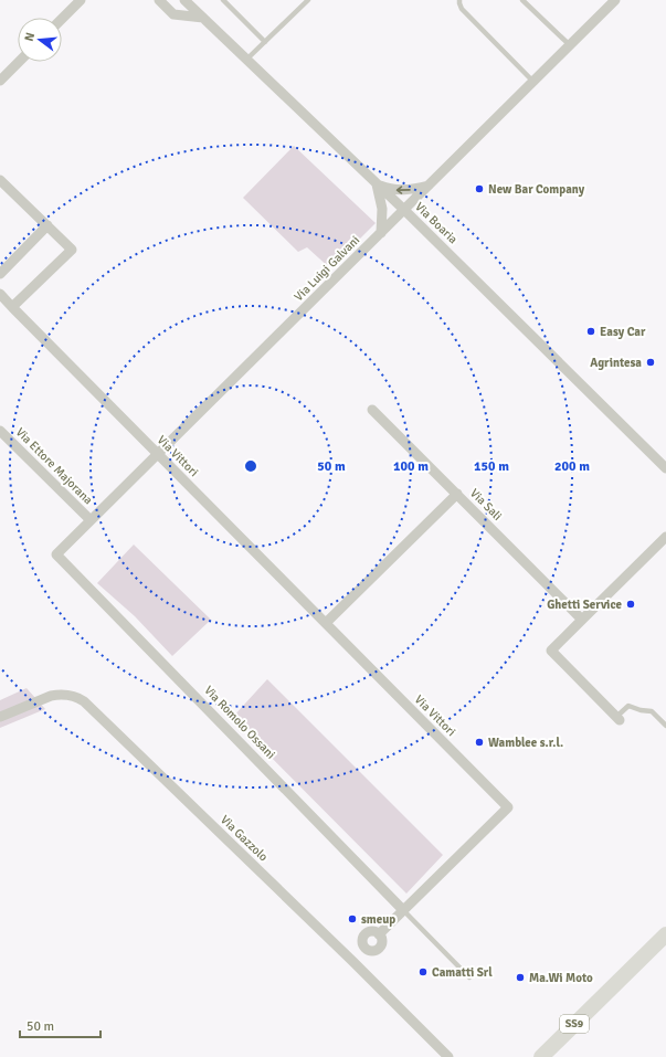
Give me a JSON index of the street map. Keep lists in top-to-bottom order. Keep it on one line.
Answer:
{"streets":{"main road":["SS9"],"street":["Via Boaria","Via Luigi Galvani","Via Vittori","Via Ettore Majorana","Via Sali","Via Romolo Ossani","Via Gazzolo"]},"crossings":[["Via Boaria","Via Luigi Galvani"],["Via Luigi Galvani","Via Vittori"],["Via Luigi Galvani","Via Ettore Majorana"],["Via Luigi Galvani","Via Romolo Ossani"],["Via Vittori","Via Romolo Ossani"]],"places":["New Bar Company","Easy Car","Agrintesa","Ghetti Service","Wamblee s.r.l.","smeup","Camatti Srl","Ma.Wi Moto"],"scale_bar":"50 m","north":"left","rings":["50 m","100 m","150 m","200 m"]}
